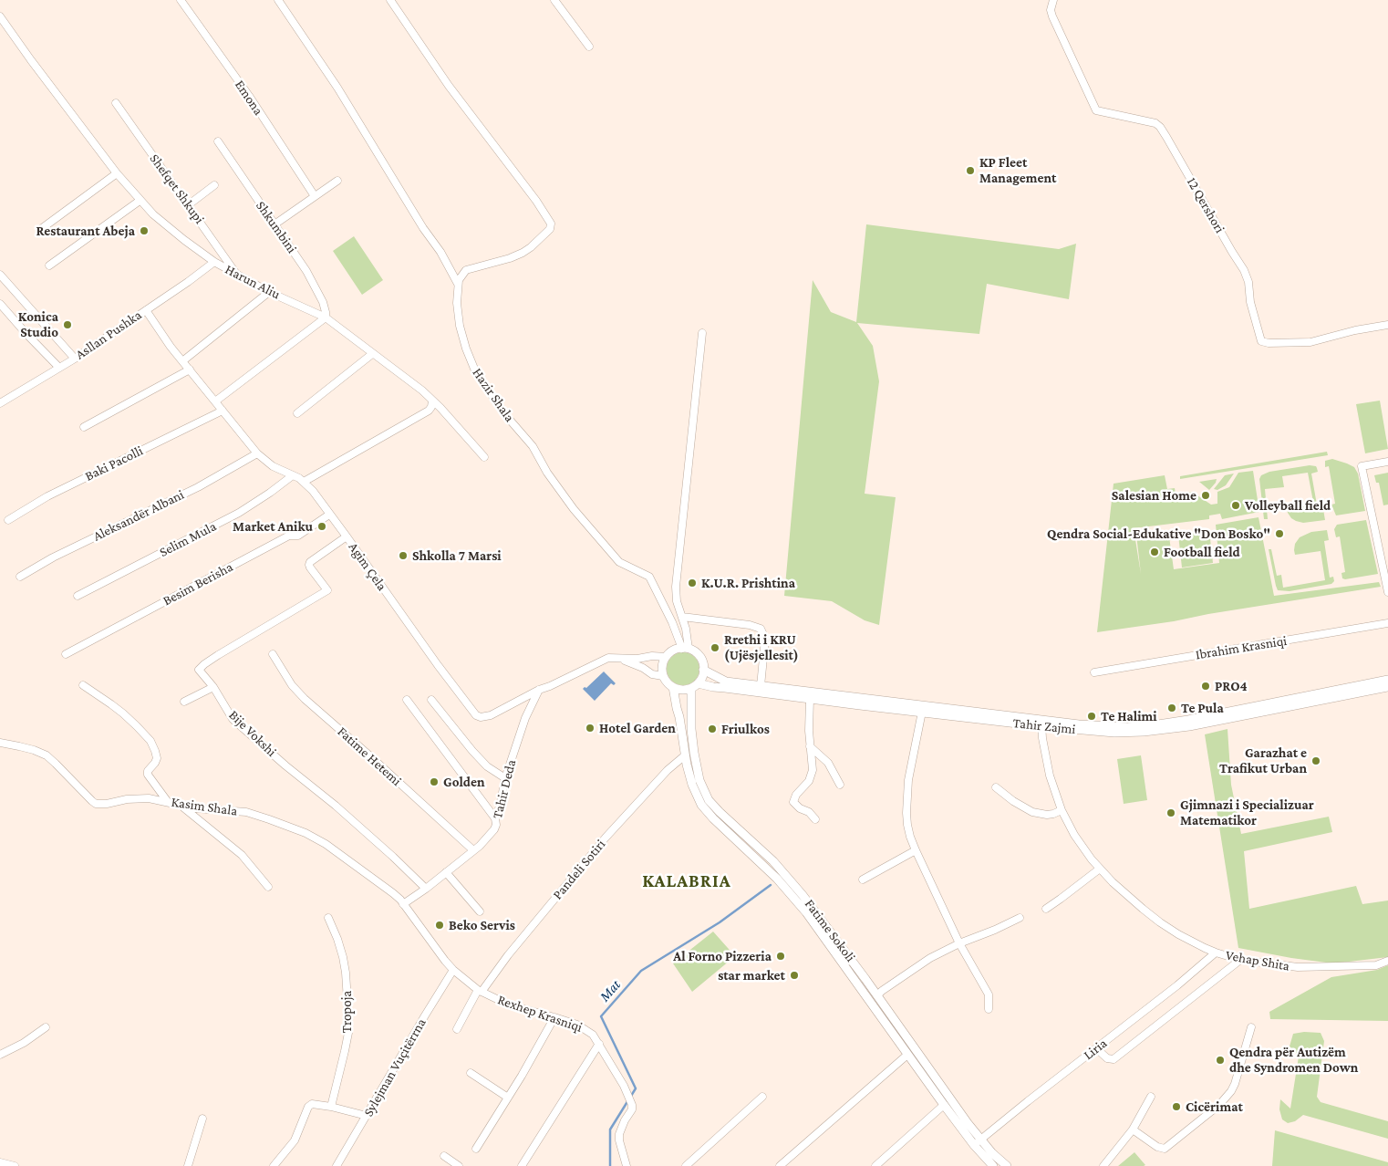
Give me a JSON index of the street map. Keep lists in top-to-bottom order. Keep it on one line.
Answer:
{"streets":{"street":["Emona","Shefqet Shkupi","12 Qershori","Shkumbini","Harun Aliu","Asllan Pushka","Hazir Shala","Baki Pacolli","Aleksandër Albani","Selim Mula","Agim Çela","Besim Berisha","Ibrahim Krasniqi","Tahir Zajmi","Bije Vokshi","Fatime Hetemi","Tahir Deda","Kasim Shala","Pandeli Sotiri","Fatime Sokoli","Vehap Shita","Tropoja","Rexhep Krasniqi","Liria","Sylejman Vuçitërrna"]},"crossings":[["Shefqet Shkupi","Harun Aliu"],["Shkumbini","Harun Aliu"],["Harun Aliu","Asllan Pushka"],["Asllan Pushka","Agim Çela"],["Hazir Shala","Agim Çela"],["Hazir Shala","Tahir Zajmi"],["Hazir Shala","Fatime Sokoli"],["Baki Pacolli","Agim Çela"],["Aleksandër Albani","Agim Çela"],["Selim Mula","Agim Çela"],["Agim Çela","Besim Berisha"],["Agim Çela","Tahir Zajmi"],["Agim Çela","Bije Vokshi"],["Agim Çela","Tahir Deda"],["Agim Çela","Fatime Sokoli"],["Tahir Zajmi","Fatime Sokoli"],["Tahir Zajmi","Vehap Shita"],["Bije Vokshi","Tahir Deda"],["Fatime Hetemi","Tahir Deda"],["Tahir Deda","Kasim Shala"],["Tahir Deda","Rexhep Krasniqi"],["Kasim Shala","Rexhep Krasniqi"],["Pandeli Sotiri","Fatime Sokoli"],["Pandeli Sotiri","Rexhep Krasniqi"],["Fatime Sokoli","Liria"],["Vehap Shita","Liria"],["Rexhep Krasniqi","Sylejman Vuçitërrna"]],"districts":["KALABRIA"],"water":["Mat"],"places":["KP Fleet Management","Restaurant Abeja","Konica Studio","Salesian Home","Volleyball field","Market Aniku","Qendra Social-Edukative \"Don Bosko\"","Football field","Shkolla 7 Marsi","K.U.R. Prishtina","Rrethi i KRU (Ujësjellesit)","PRO4","Te Pula","Te Halimi","Hotel Garden","Friulkos","Garazhat e Trafikut Urban","Golden","Gjimnazi i Specializuar Matematikor","Beko Servis","Al Forno Pizzeria","star market","Qendra për Autizëm dhe Syndromen Down","Cicërimat"]}
